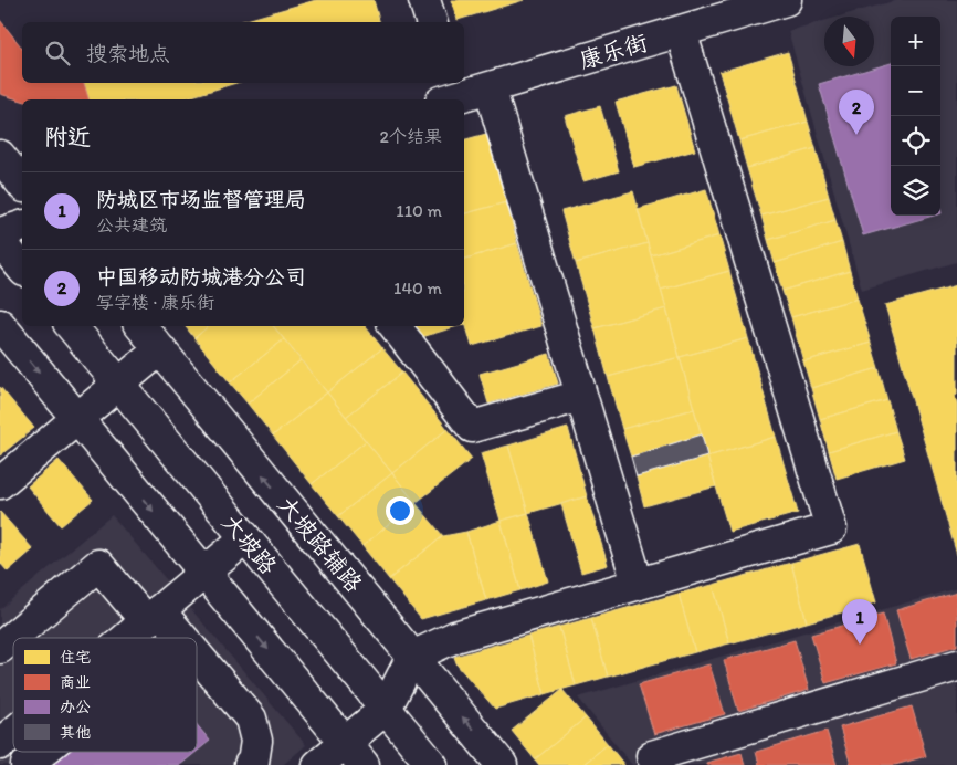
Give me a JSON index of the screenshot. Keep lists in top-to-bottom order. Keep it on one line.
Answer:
{"streets":{"street":["康乐街","大坡路","大坡路辅路"]},"legend":["住宅","商业","办公","其他"],"north":"bottom","page":{"map_buttons":["+","−"],"search":"搜索地点","pins":["2","1"],"heading":["附近","2个结果"],"list":[{"mark":"1","name":"防城区市场监督管理局","note":"公共建筑","value":"110 m"},{"mark":"2","name":"中国移动防城港分公司","note":"写字楼 · 康乐街","value":"140 m"}]}}
